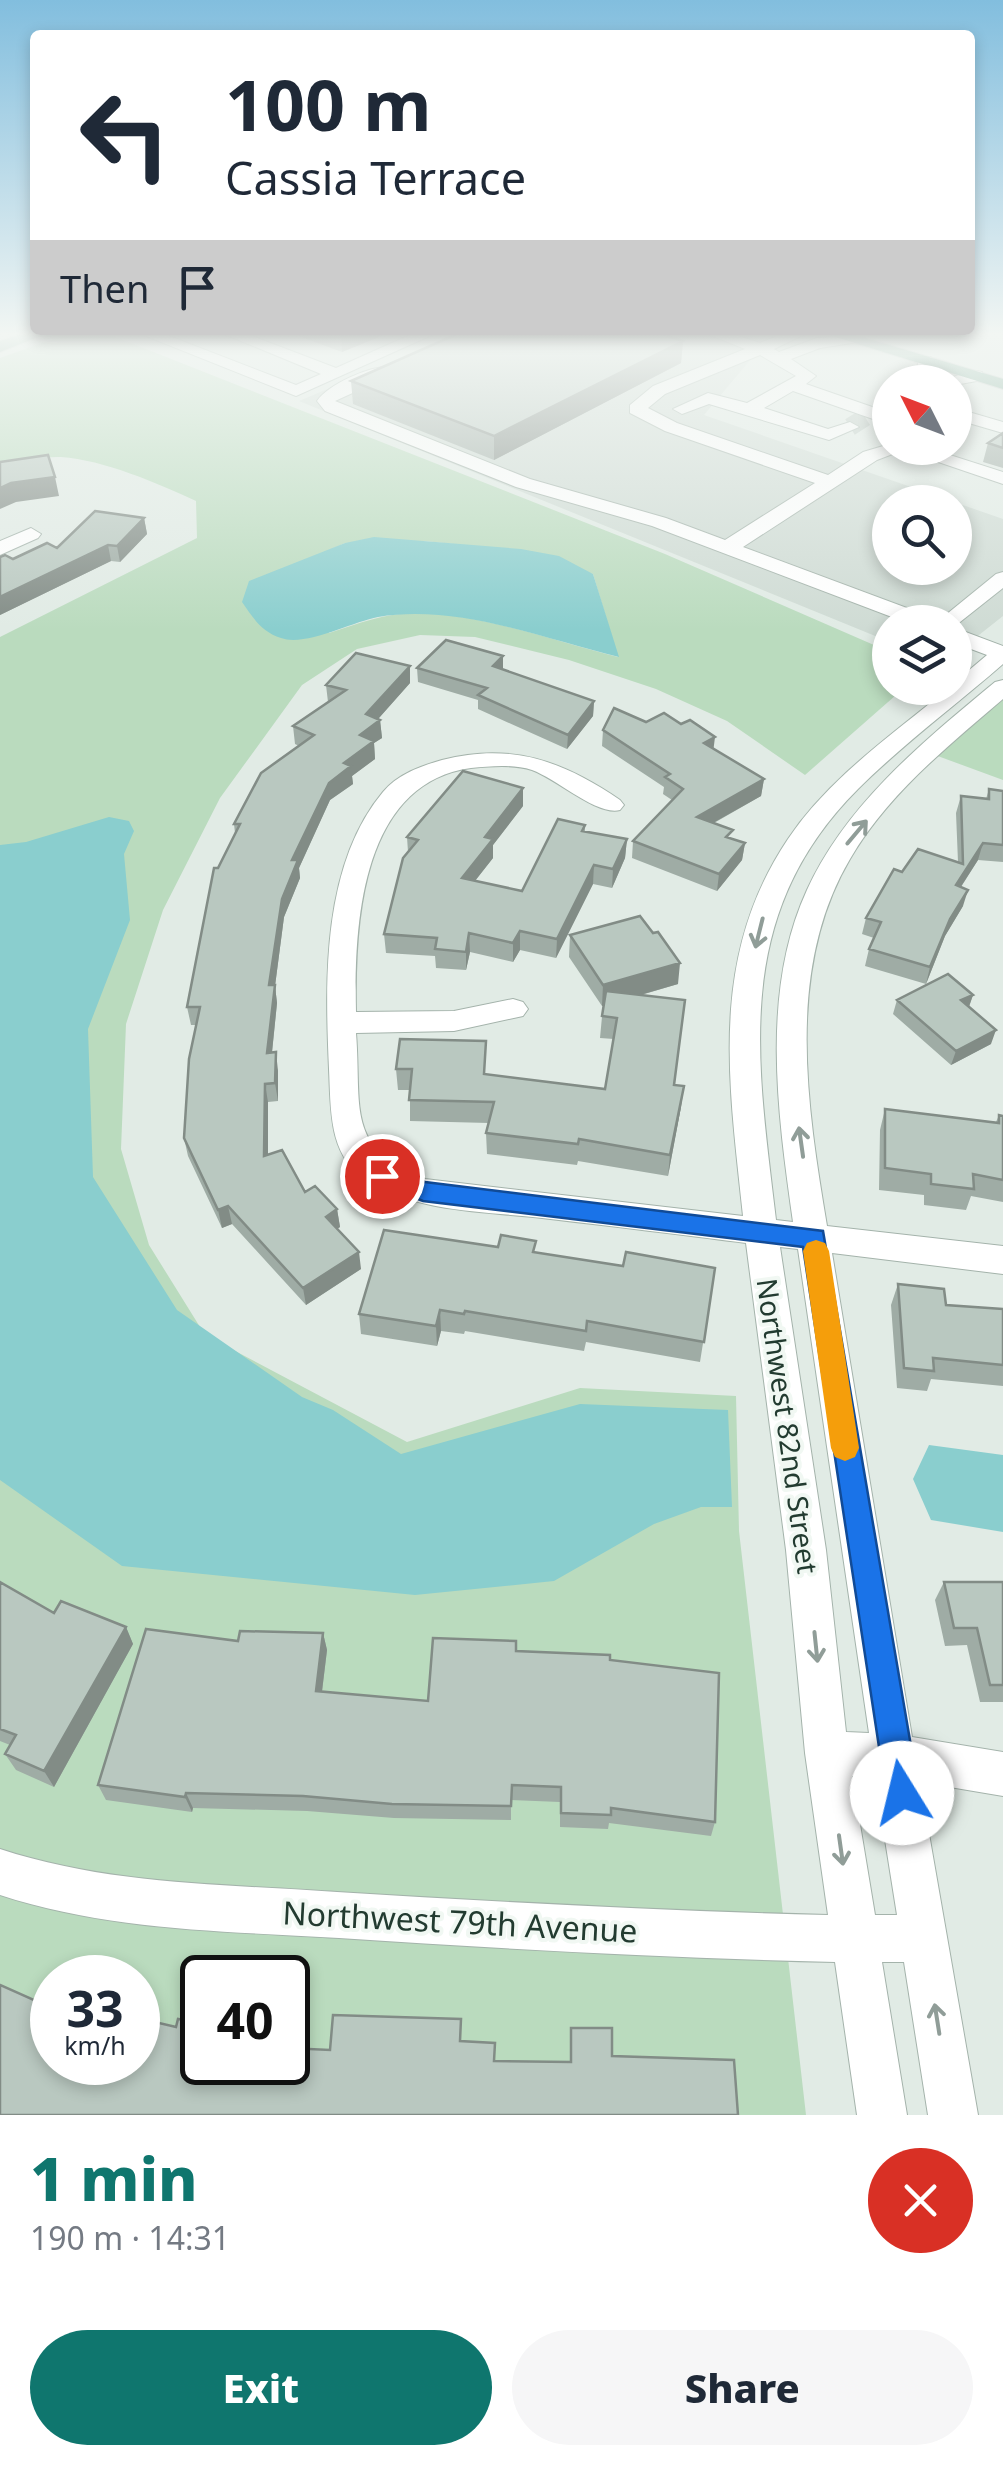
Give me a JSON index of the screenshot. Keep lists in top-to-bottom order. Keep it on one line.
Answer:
{"streets":{"street":["Northwest 82nd Street","Northwest 79th Avenue"]},"crossings":[["Northwest 82nd Street","Northwest 79th Avenue"]],"north":"top left","page":{"turn":["100 m","Cassia Terrace"],"then":"Then","speed":"33 km/h","limit":"40","heading":["1 min","190 m · 14:31"],"buttons":["Exit","Share"]}}
